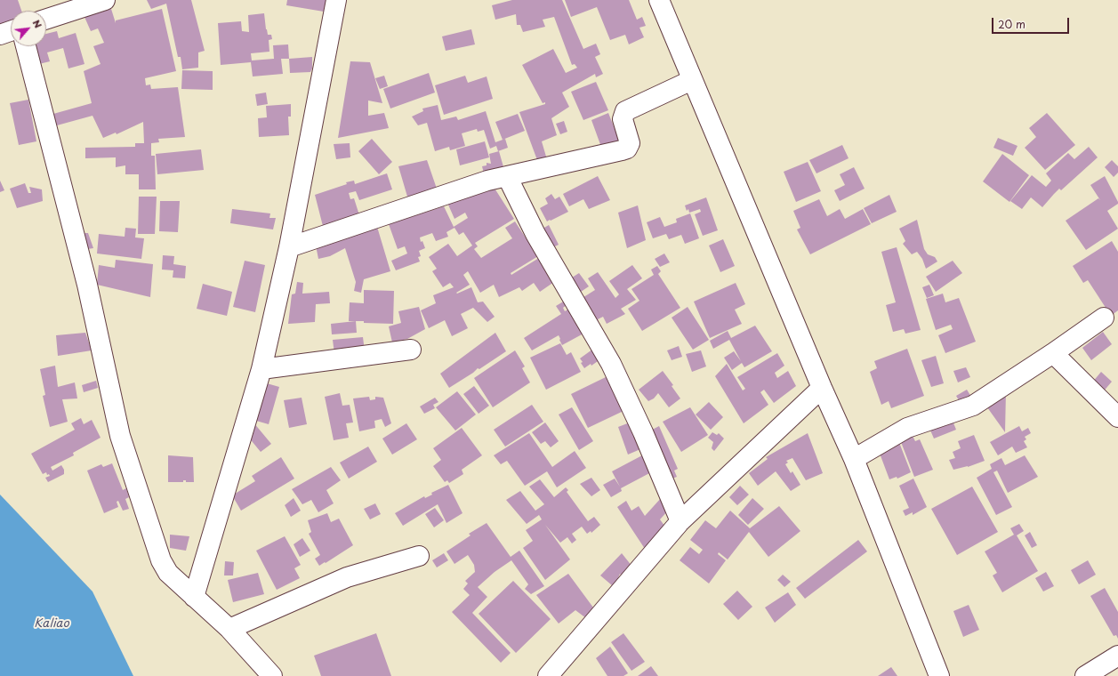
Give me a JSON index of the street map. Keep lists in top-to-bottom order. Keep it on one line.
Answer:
{"water":["Kaliao"],"scale_bar":"20 m","north":"top right"}
